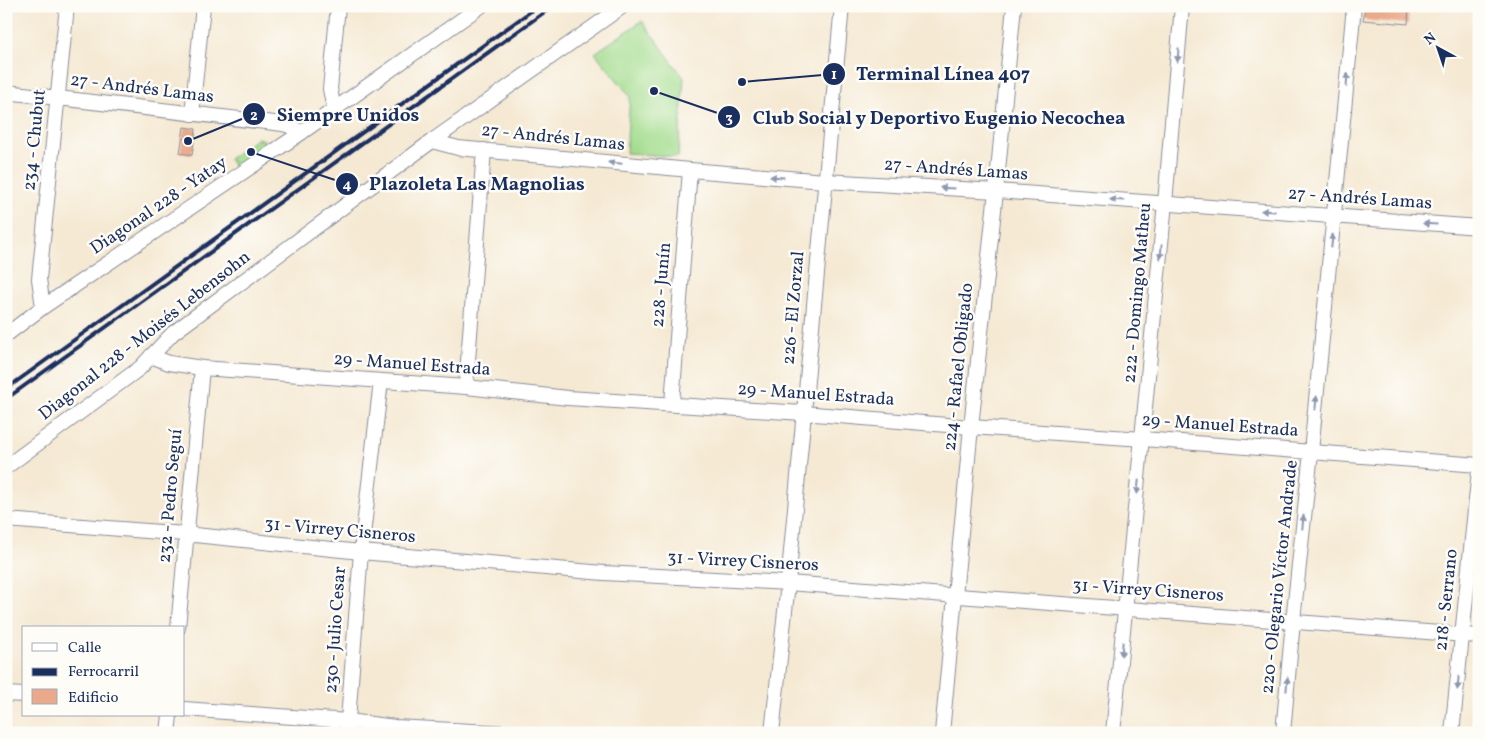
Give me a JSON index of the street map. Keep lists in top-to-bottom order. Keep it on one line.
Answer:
{"streets":{"street":["27 - Andrés Lamas","234 - Chubut","Diagonal 228 - Yatay","228 - Junín","222 - Domingo Matheu","226 - El Zorzal","Diagonal 228 - Moisés Lebensohn","29 - Manuel Estrada","224 - Rafael Obligado","232 - Pedro Seguí","31 - Virrey Cisneros","220 - Olegario Víctor Andrade","218 - Serrano","230 - Julio Cesar"]},"crossings":[["27 - Andrés Lamas","234 - Chubut"],["27 - Andrés Lamas","Diagonal 228 - Yatay"],["27 - Andrés Lamas","228 - Junín"],["27 - Andrés Lamas","222 - Domingo Matheu"],["27 - Andrés Lamas","226 - El Zorzal"],["27 - Andrés Lamas","Diagonal 228 - Moisés Lebensohn"],["27 - Andrés Lamas","224 - Rafael Obligado"],["27 - Andrés Lamas","220 - Olegario Víctor Andrade"],["234 - Chubut","Diagonal 228 - Yatay"],["228 - Junín","29 - Manuel Estrada"],["222 - Domingo Matheu","29 - Manuel Estrada"],["222 - Domingo Matheu","31 - Virrey Cisneros"],["226 - El Zorzal","29 - Manuel Estrada"],["226 - El Zorzal","31 - Virrey Cisneros"],["Diagonal 228 - Moisés Lebensohn","29 - Manuel Estrada"],["29 - Manuel Estrada","224 - Rafael Obligado"],["29 - Manuel Estrada","232 - Pedro Seguí"],["29 - Manuel Estrada","220 - Olegario Víctor Andrade"],["29 - Manuel Estrada","230 - Julio Cesar"],["224 - Rafael Obligado","31 - Virrey Cisneros"],["232 - Pedro Seguí","31 - Virrey Cisneros"],["31 - Virrey Cisneros","220 - Olegario Víctor Andrade"],["31 - Virrey Cisneros","218 - Serrano"],["31 - Virrey Cisneros","230 - Julio Cesar"]],"one_way":["27 - Andrés Lamas","222 - Domingo Matheu","220 - Olegario Víctor Andrade","218 - Serrano"],"places":["Terminal Línea 407","Club Social y Deportivo Eugenio Necochea","Siempre Unidos","Plazoleta Las Magnolias"],"legend":["Calle","Ferrocarril","Edificio"],"north":"top left"}
